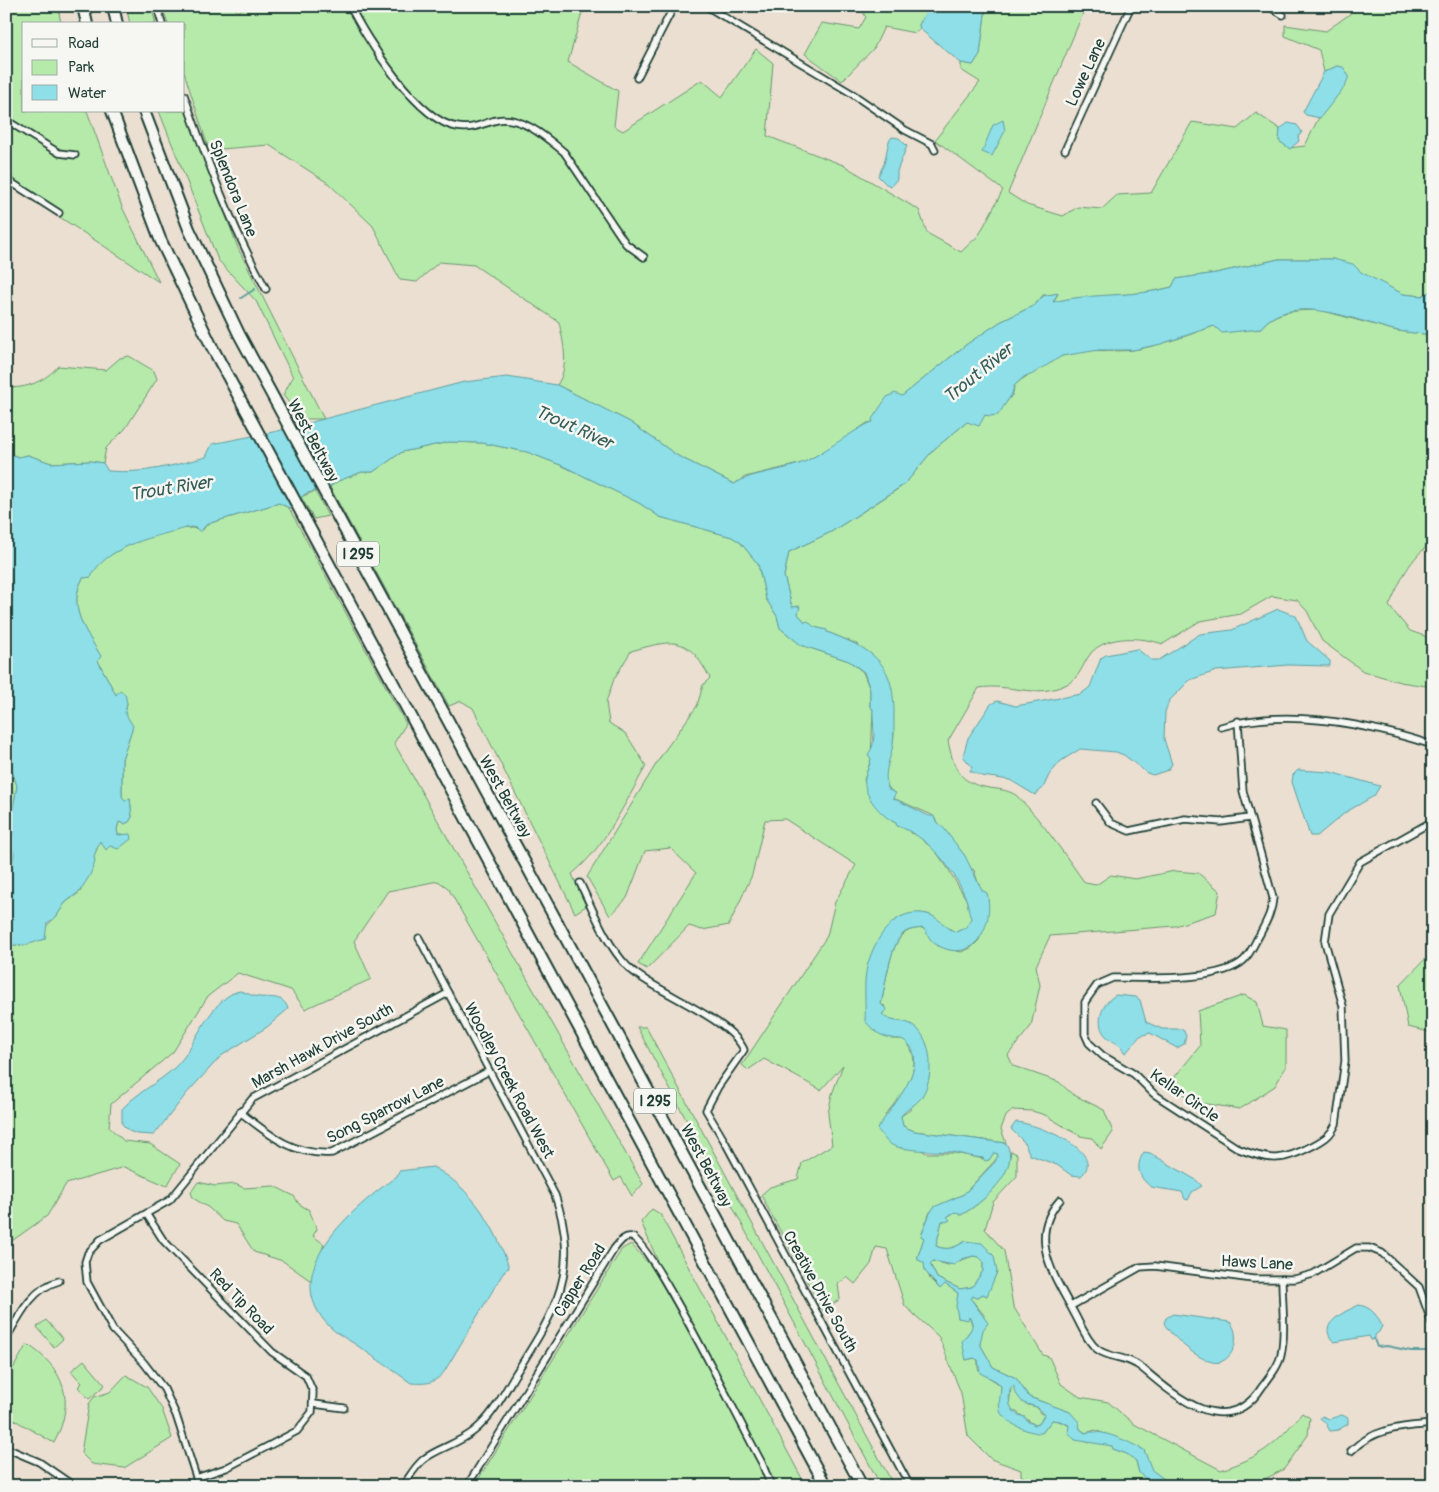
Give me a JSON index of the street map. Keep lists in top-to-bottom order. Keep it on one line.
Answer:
{"streets":{"highway":["West Beltway","I 295"],"street":["Lowe Lane","Splendora Lane","Marsh Hawk Drive South","Woodley Creek Road West","Kellar Circle","Song Sparrow Lane","Haws Lane","Capper Road","Creative Drive South","Red Tip Road"]},"crossings":[["Marsh Hawk Drive South","Woodley Creek Road West"],["Marsh Hawk Drive South","Song Sparrow Lane"],["Marsh Hawk Drive South","Red Tip Road"],["Woodley Creek Road West","Song Sparrow Lane"]],"water":["Trout River"],"legend":["Road","Park","Water"]}
